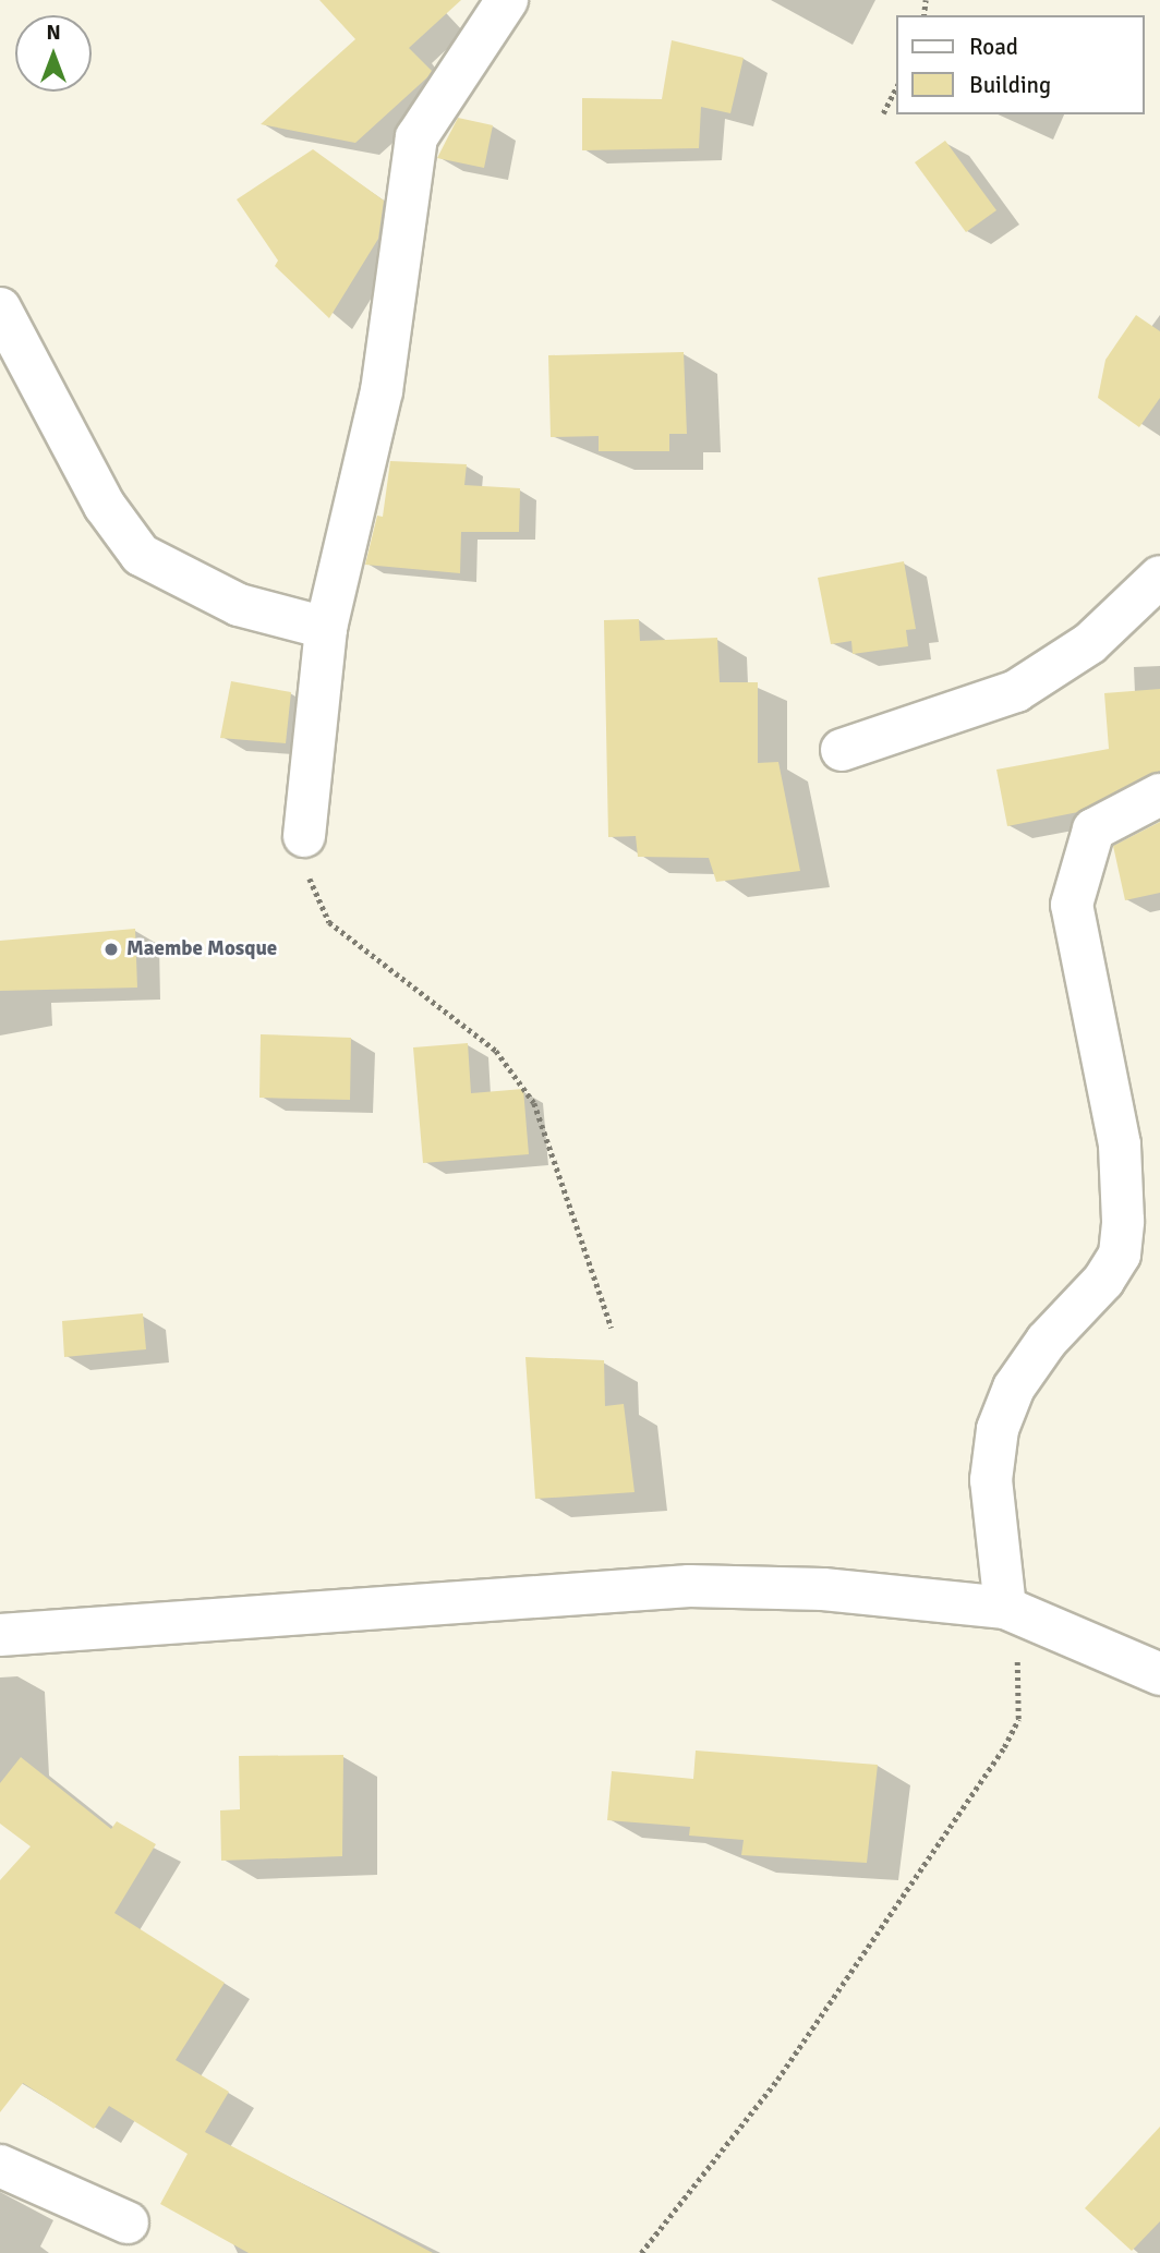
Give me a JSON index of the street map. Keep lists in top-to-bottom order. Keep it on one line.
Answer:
{"places":["Maembe Mosque"],"legend":["Road","Building"],"north":"top"}
